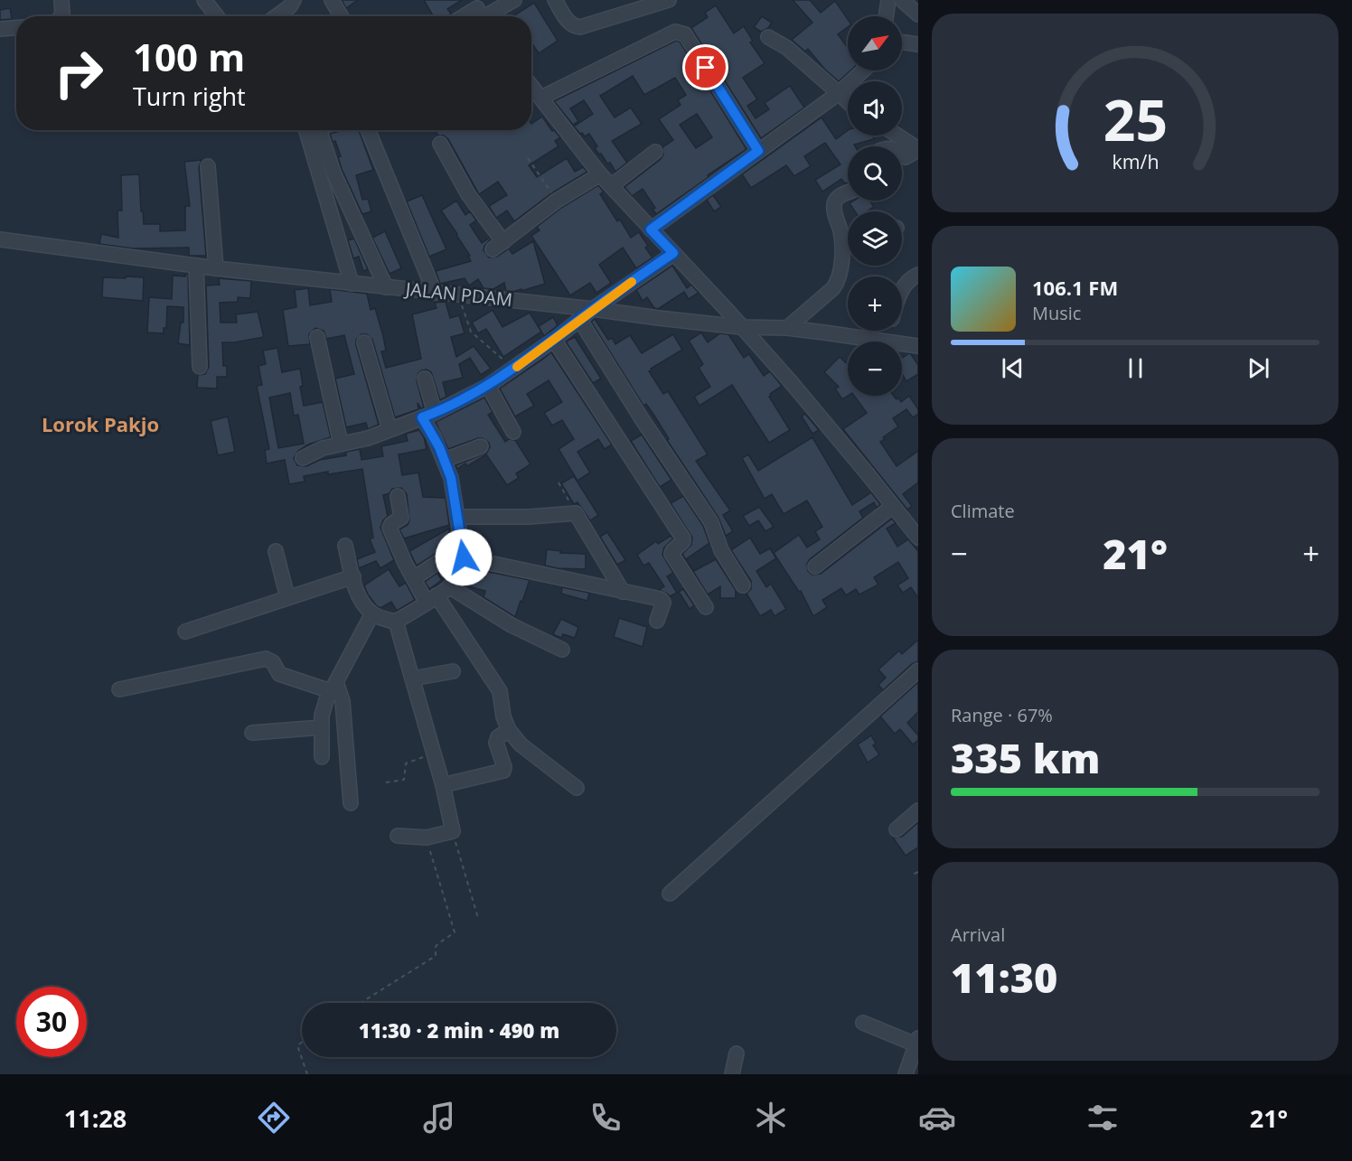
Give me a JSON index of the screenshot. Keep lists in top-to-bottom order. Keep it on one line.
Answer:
{"streets":{"street":["JALAN PDAM"]},"districts":["Lorok Pakjo"],"north":"top right","page":{"map_buttons":["+","−"],"turn":["100 m","Turn right"],"song":["106.1 FM","Music"],"tile":["Climate",["Range · 67%","335 km"],["Arrival","11:30"]],"heat":["−","21°","+"],"limit":"30","trip":"11:30 · 2 min · 490 m","tabs":["11:28","21°"],"gauge":["25","km/h"]}}
